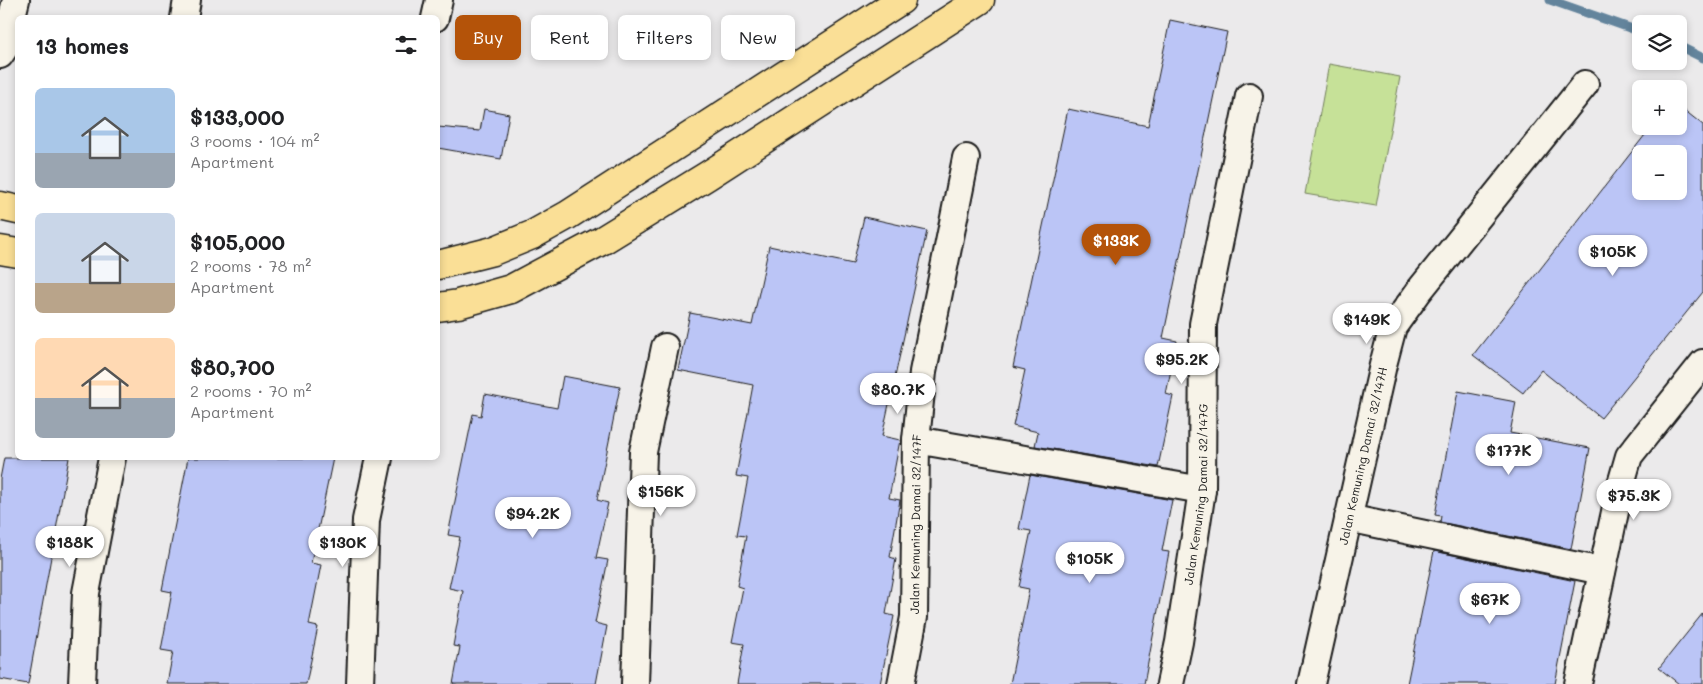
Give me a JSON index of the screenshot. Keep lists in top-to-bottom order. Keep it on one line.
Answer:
{"streets":{"street":["Jalan Kemuning Damai 32/147H","Jalan Kemuning Damai 32/147G","Jalan Kemuning Damai 32/147F"]},"page":{"map_buttons":["+","−"],"chip":["Buy","Rent","Filters","New"],"heading":"13 homes","list":[{"name":"$133,000","note":"3 rooms · 104 m² · Apartment"},{"name":"$105,000","note":"2 rooms · 78 m² · Apartment"},{"name":"$80,700","note":"2 rooms · 70 m² · Apartment"}],"price":["$133K","$105K","$149K","$95.2K","$80.7K","$177K","$156K","$75.3K","$94.2K","$188K","$130K","$105K","$67K"]}}
